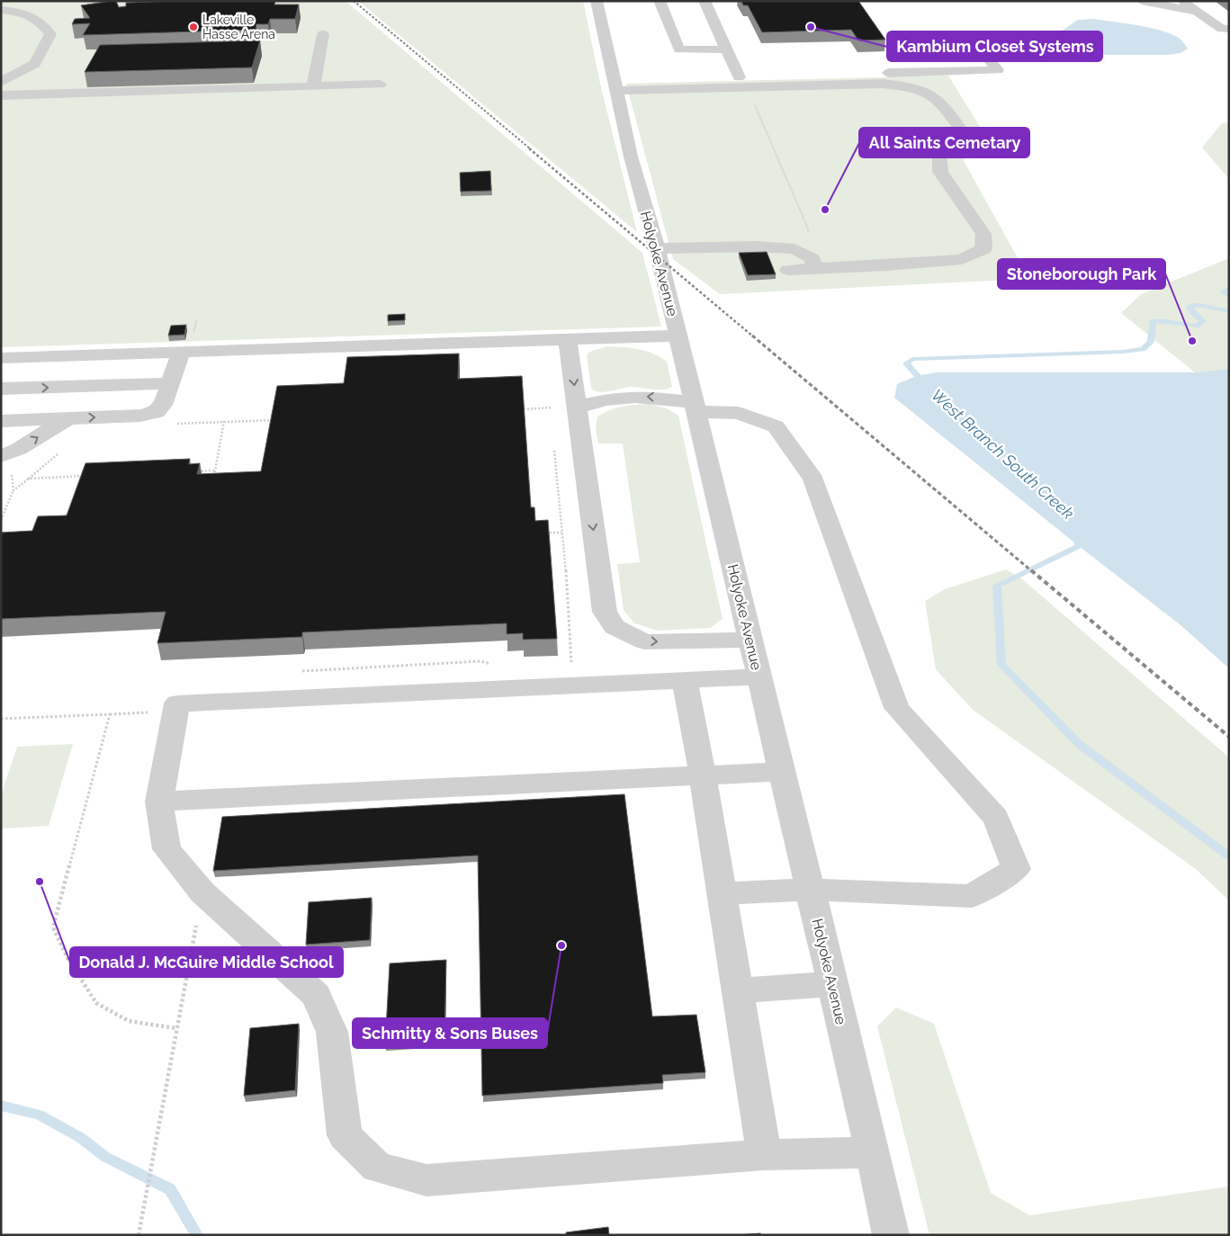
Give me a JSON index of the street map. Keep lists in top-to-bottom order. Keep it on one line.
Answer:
{"streets":{"street":["Holyoke Avenue"]},"water":["West Branch South Creek"],"places":["Lakeville Hasse Arena","Kambium Closet Systems","All Saints Cemetary","Stoneborough Park","Donald J. McGuire Middle School","Schmitty & Sons Buses"]}
